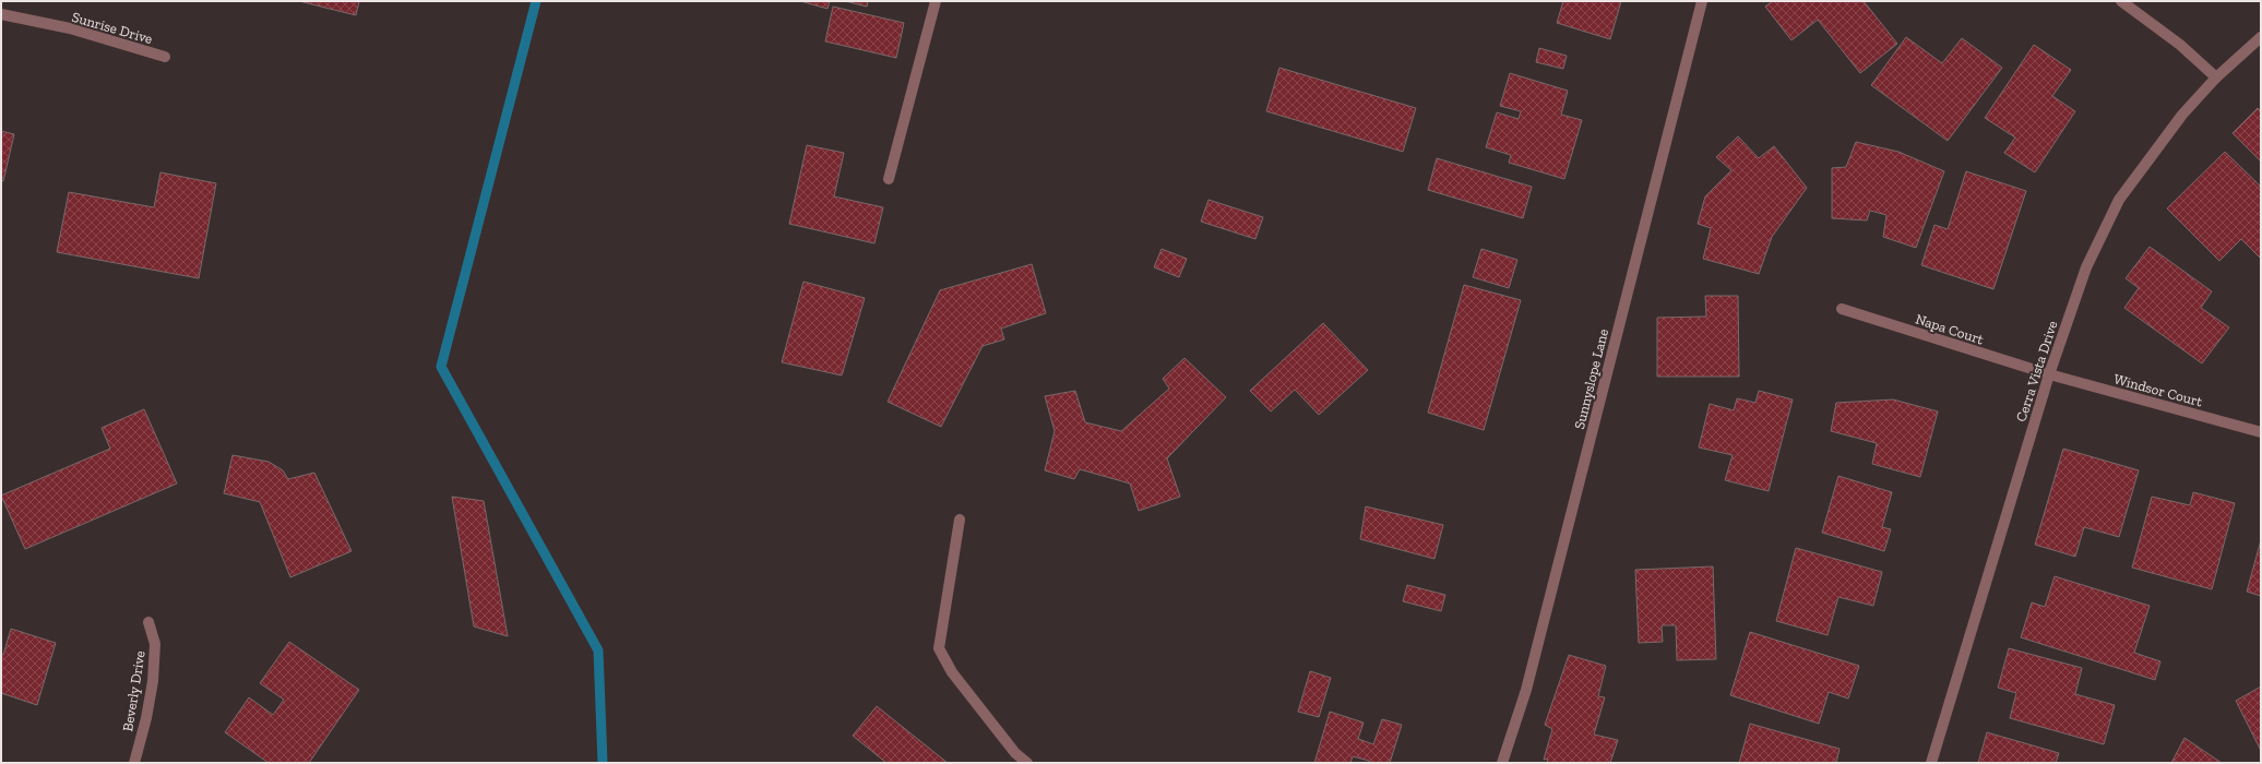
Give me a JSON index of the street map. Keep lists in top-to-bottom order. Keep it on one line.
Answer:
{"streets":{"street":["Sunrise Drive","Napa Court","Cerra Vista Drive","Sunnyslope Lane","Windsor Court","Beverly Drive"]},"crossings":[["Napa Court","Cerra Vista Drive"],["Napa Court","Windsor Court"],["Cerra Vista Drive","Windsor Court"]]}
